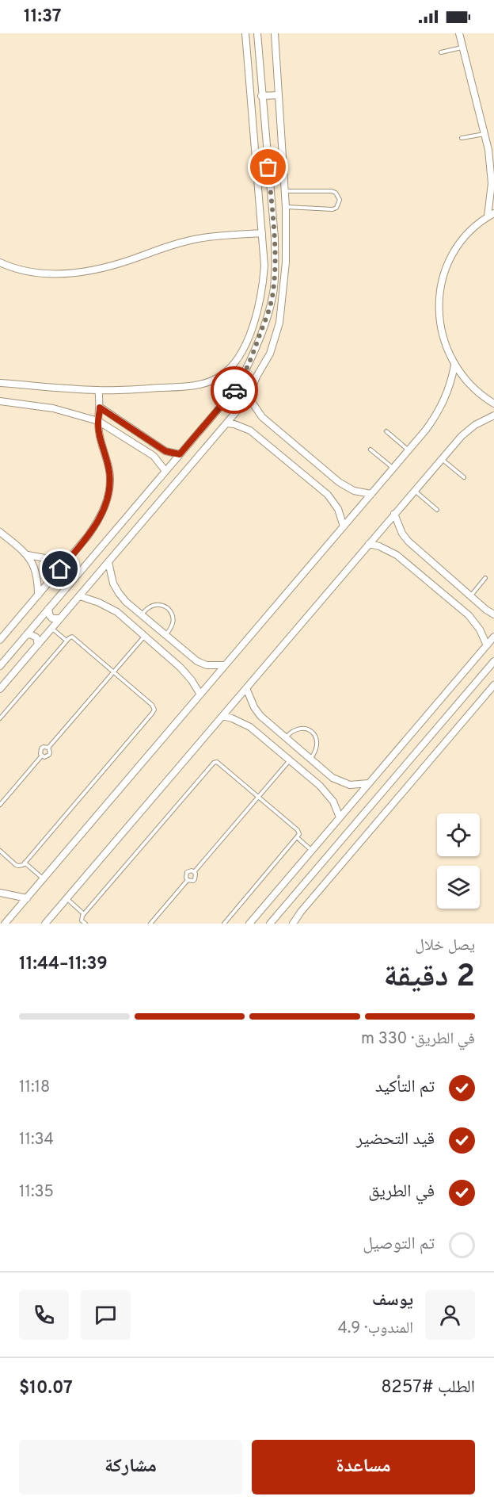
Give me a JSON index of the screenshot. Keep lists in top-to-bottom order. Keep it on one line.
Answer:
{"page":{"status":"11:37","heading":["2 دقيقة","يصل خلال","11:39–11:44"],"panel":["يوسف","المندوب · 4.9","الطلب #8257","$10.07"],"bar":"في الطريق · 330 m","list":[["تم التأكيد","11:18"],["قيد التحضير","11:34"],["في الطريق","11:35"],"تم التوصيل"],"buttons":["مساعدة","مشاركة"]}}
